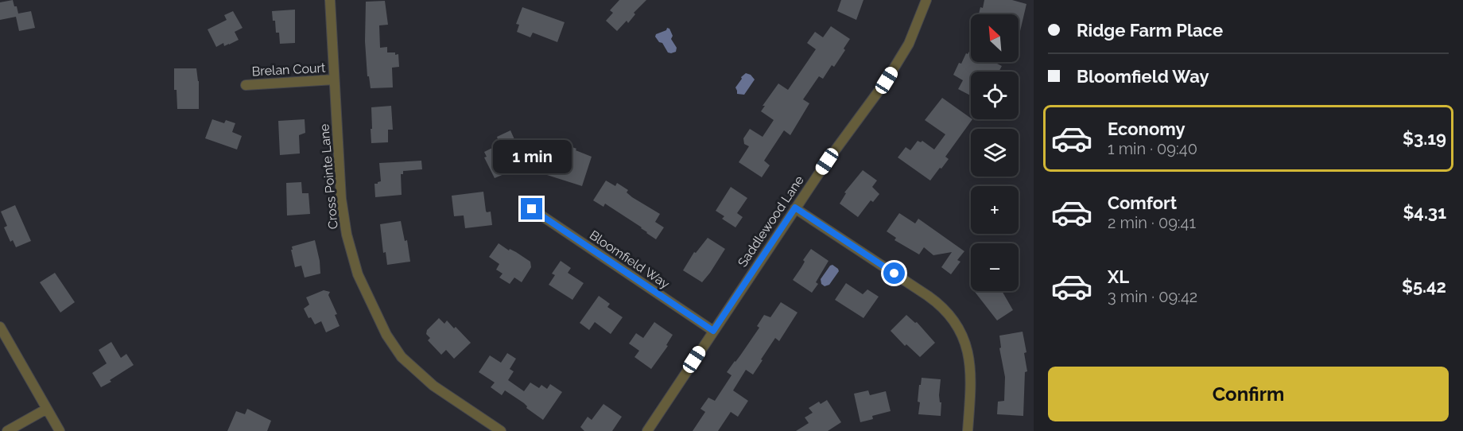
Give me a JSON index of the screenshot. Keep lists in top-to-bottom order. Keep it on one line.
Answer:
{"streets":{"street":["Brelan Court","Cross Pointe Lane","Saddlewood Lane","Bloomfield Way"]},"crossings":[["Brelan Court","Cross Pointe Lane"],["Saddlewood Lane","Bloomfield Way"]],"north":"top left","page":{"banner":["Ridge Farm Place","Bloomfield Way"],"map_buttons":["+","−"],"list":[{"name":"Economy","note":"1 min · 09:40","value":"$3.19"},{"name":"Comfort","note":"2 min · 09:41","value":"$4.31"},{"name":"XL","note":"3 min · 09:42","value":"$5.42"}],"bubble":"1 min","buttons":"Confirm"}}
